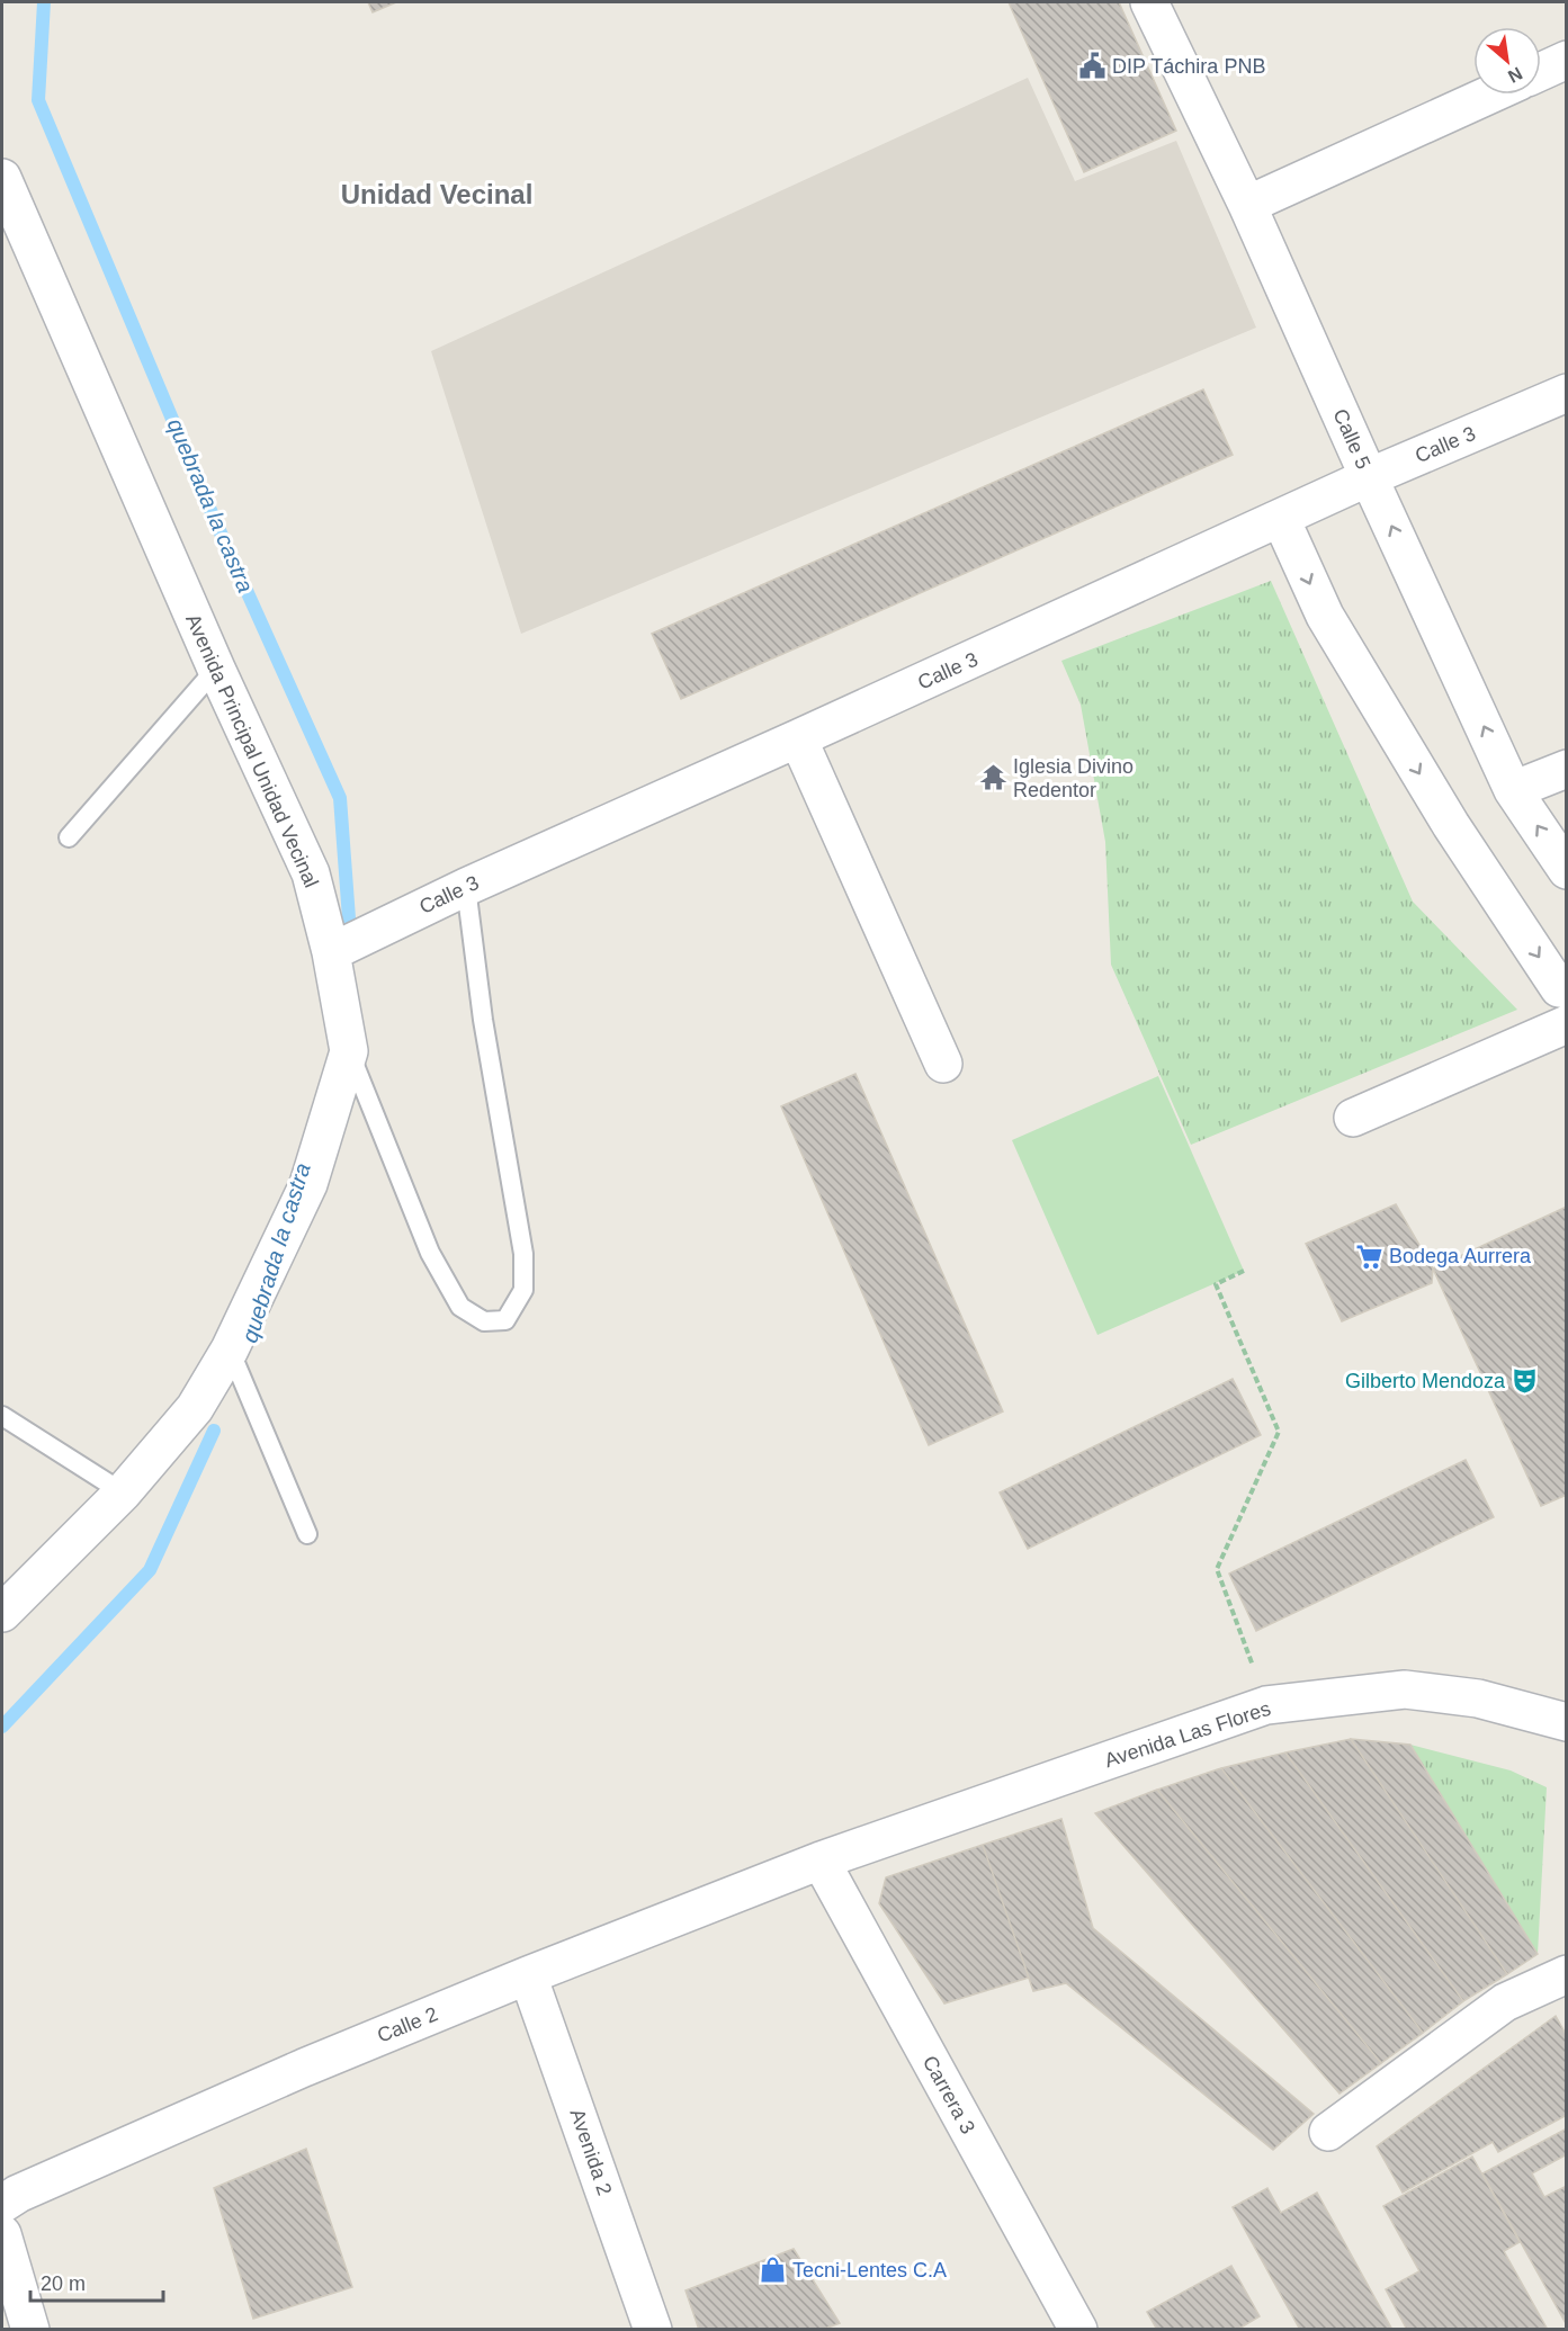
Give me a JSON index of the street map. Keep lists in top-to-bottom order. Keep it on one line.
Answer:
{"streets":{"street":["Calle 5","Calle 3","Avenida Principal Unidad Vecinal","Avenida Las Flores","Calle 2","Carrera 3","Avenida 2"]},"crossings":[["Calle 5","Calle 3"],["Calle 3","Avenida Principal Unidad Vecinal"],["Avenida Las Flores","Calle 2"],["Avenida Las Flores","Carrera 3"],["Calle 2","Carrera 3"],["Calle 2","Avenida 2"]],"districts":["Unidad Vecinal"],"water":["quebrada la castra"],"places":{"public building":["DIP Táchira PNB"],"temple":["Iglesia Divino Redentor"],"supermarket":["Bodega Aurrera"],"theatre":["Gilberto Mendoza"],"shop":["Tecni-Lentes C.A"]},"scale_bar":"20 m","north":"bottom right"}
